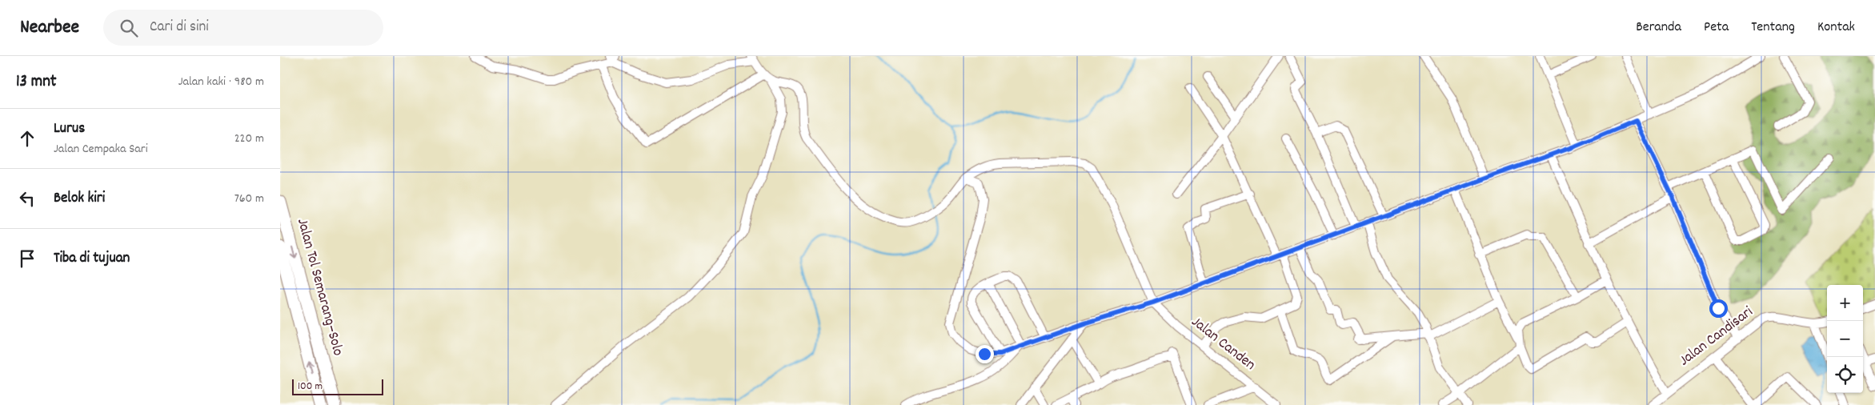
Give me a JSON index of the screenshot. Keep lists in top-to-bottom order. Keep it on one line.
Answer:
{"streets":{"highway":["Jalan Tol Semarang–Solo"],"street":["Jalan Candisari","Jalan Canden"]},"scale_bar":"100 m","page":{"header":"Nearbee","search":"Cari di sini","nav":["Beranda","Peta","Tentang","Kontak"],"heading":["13 mnt","Jalan kaki · 980 m"],"list":[["Lurus","Jalan Cempaka Sari","220 m"],["Belok kiri","760 m"],"Tiba di tujuan"],"map_buttons":["+","−"],"scale":"100 m"}}
